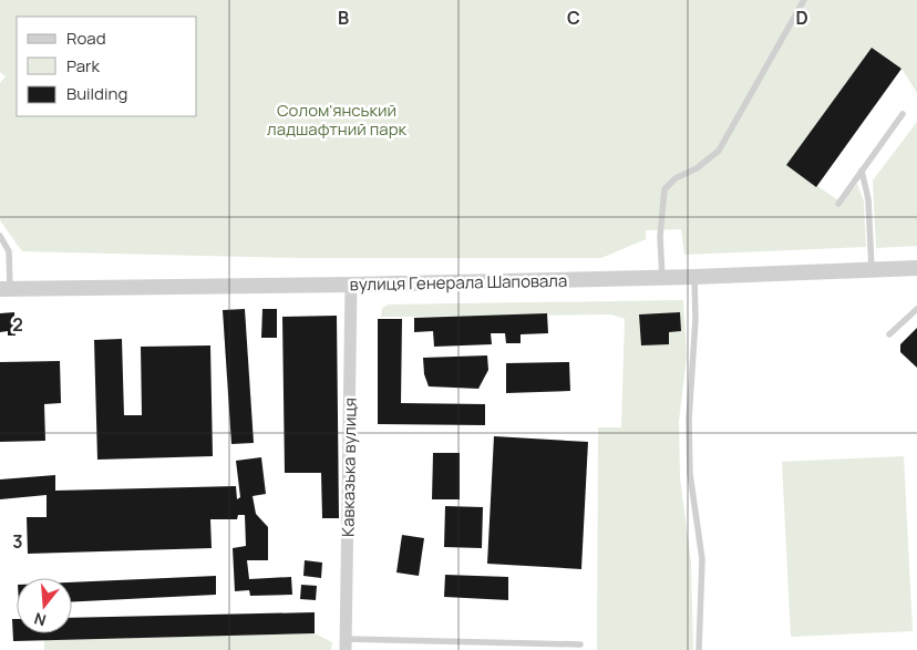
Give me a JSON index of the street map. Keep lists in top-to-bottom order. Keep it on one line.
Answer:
{"streets":{"street":["вулиця Генерала Шаповала","Кавказька вулиця"]},"crossings":[["вулиця Генерала Шаповала","Кавказька вулиця"]],"parks":["Солом'янський ладшафтний парк"],"legend":["Road","Park","Building"],"north":"bottom","grid":{"columns":["B","C","D"],"rows":["2","3"]}}
